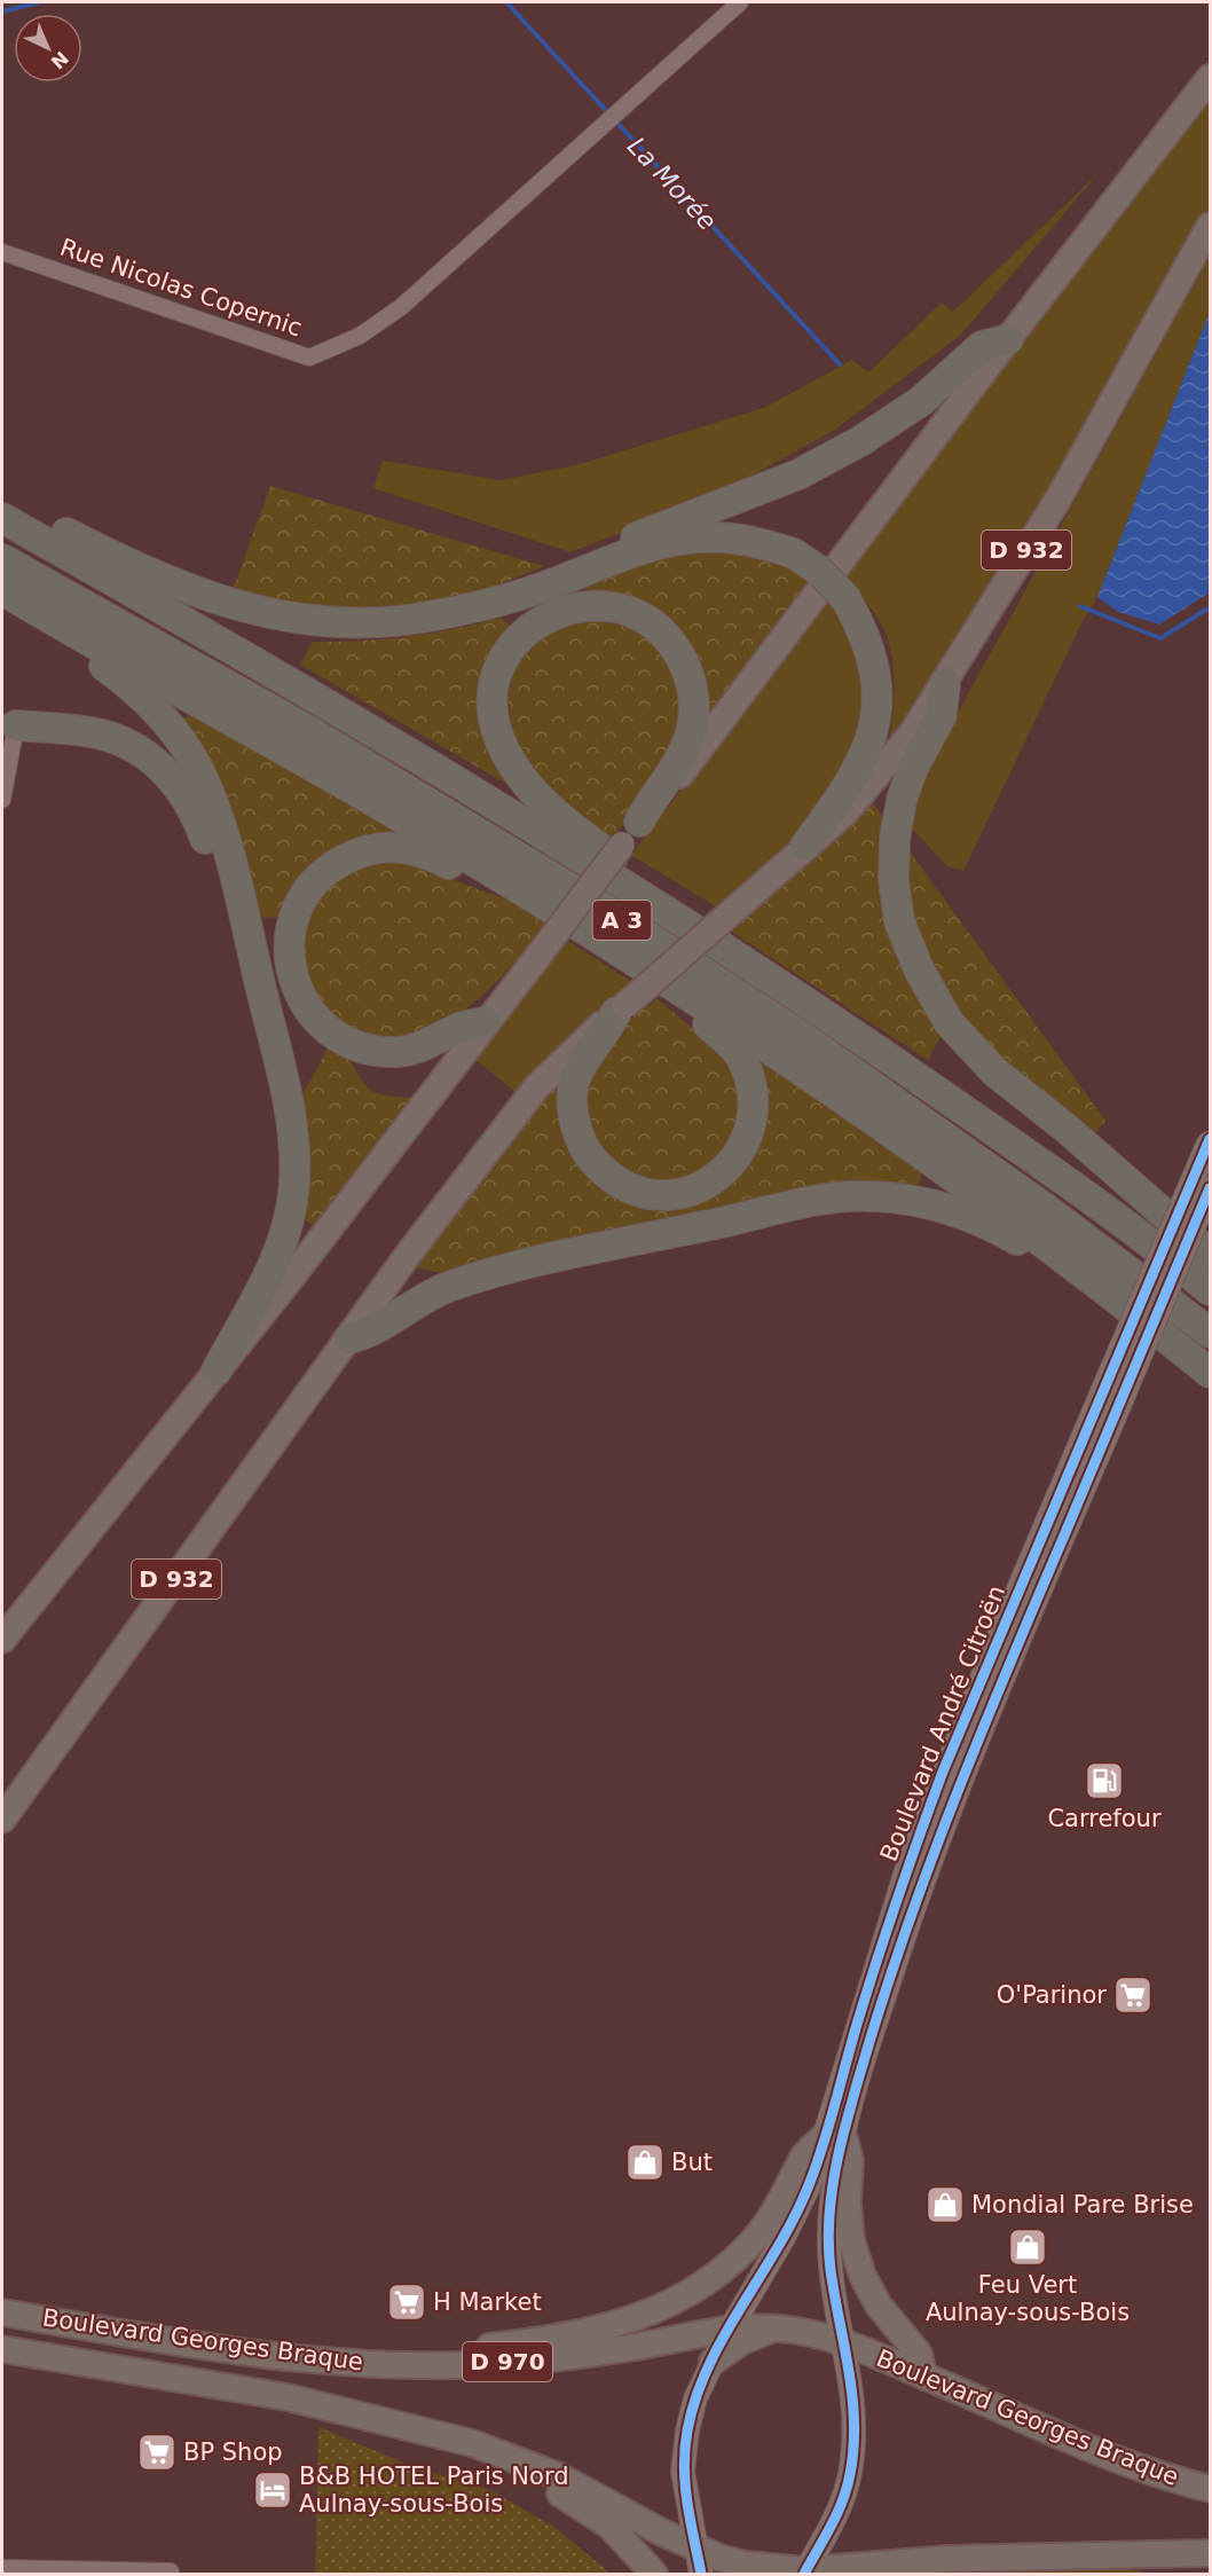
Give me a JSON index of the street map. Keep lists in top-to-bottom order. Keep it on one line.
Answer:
{"streets":{"highway":["A 3"],"main road":["D 932","Boulevard André Citroën","Boulevard Georges Braque","D 970"],"street":["Rue Nicolas Copernic"]},"crossings":[["Boulevard André Citroën","Boulevard Georges Braque"]],"water":["La Morée"],"places":{"fuel station":["Carrefour"],"supermarket":["O'Parinor","H Market","BP Shop"],"shop":["But","Mondial Pare Brise","Feu Vert Aulnay-sous-Bois"],"hotel":["B&B HOTEL Paris Nord Aulnay-sous-Bois"]},"north":"bottom right"}
